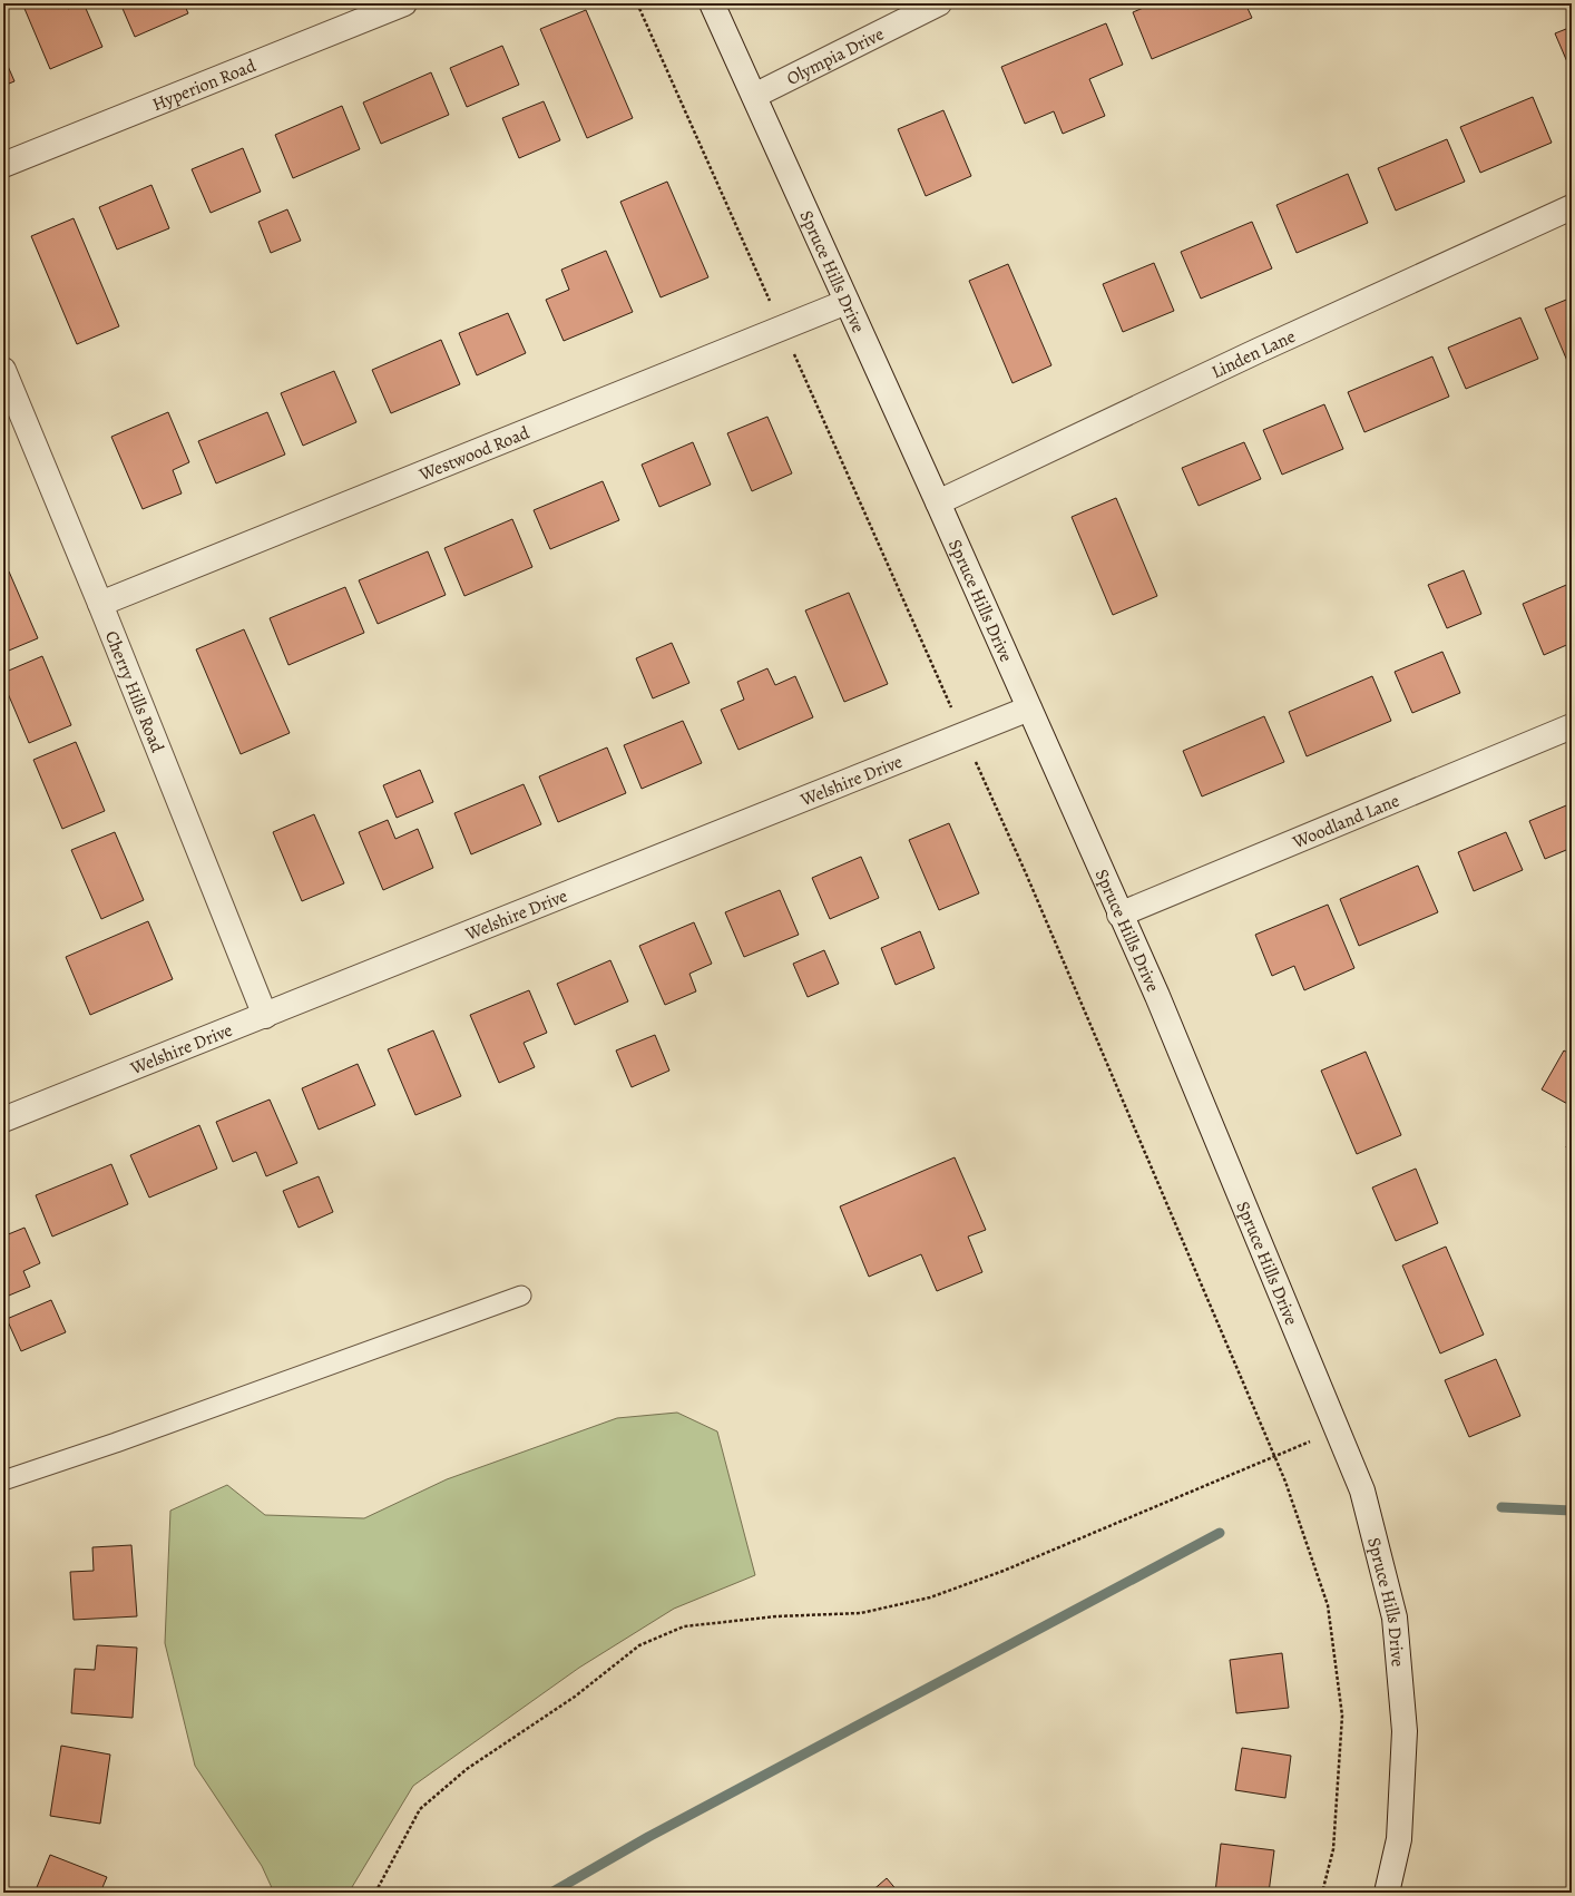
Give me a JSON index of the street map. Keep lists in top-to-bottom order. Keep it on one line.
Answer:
{"streets":{"street":["Olympia Drive","Hyperion Road","Spruce Hills Drive","Linden Lane","Westwood Road","Cherry Hills Road","Welshire Drive","Woodland Lane"]},"crossings":[["Olympia Drive","Spruce Hills Drive"],["Spruce Hills Drive","Linden Lane"],["Spruce Hills Drive","Westwood Road"],["Spruce Hills Drive","Welshire Drive"],["Spruce Hills Drive","Woodland Lane"],["Westwood Road","Cherry Hills Road"],["Cherry Hills Road","Welshire Drive"]]}
